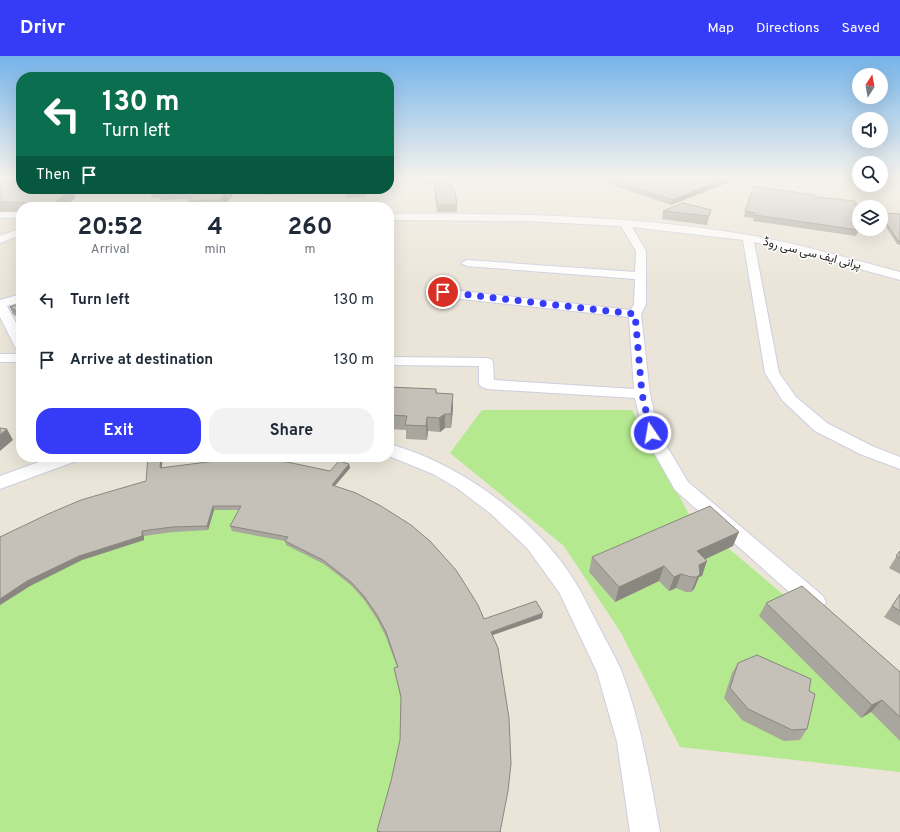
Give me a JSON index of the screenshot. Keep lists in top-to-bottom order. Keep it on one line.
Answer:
{"streets":{"street":["پرانی ایف سی سی روڈ"]},"north":"top","page":{"header":"Drivr","nav":["Map","Directions","Saved"],"turn":["130 m","Turn left"],"then":"Then","eta":["20:52","Arrival","4","min","260","m"],"list":[{"name":"Turn left","value":"130 m"},{"name":"Arrive at destination","value":"130 m"}],"buttons":["Exit","Share"]}}
